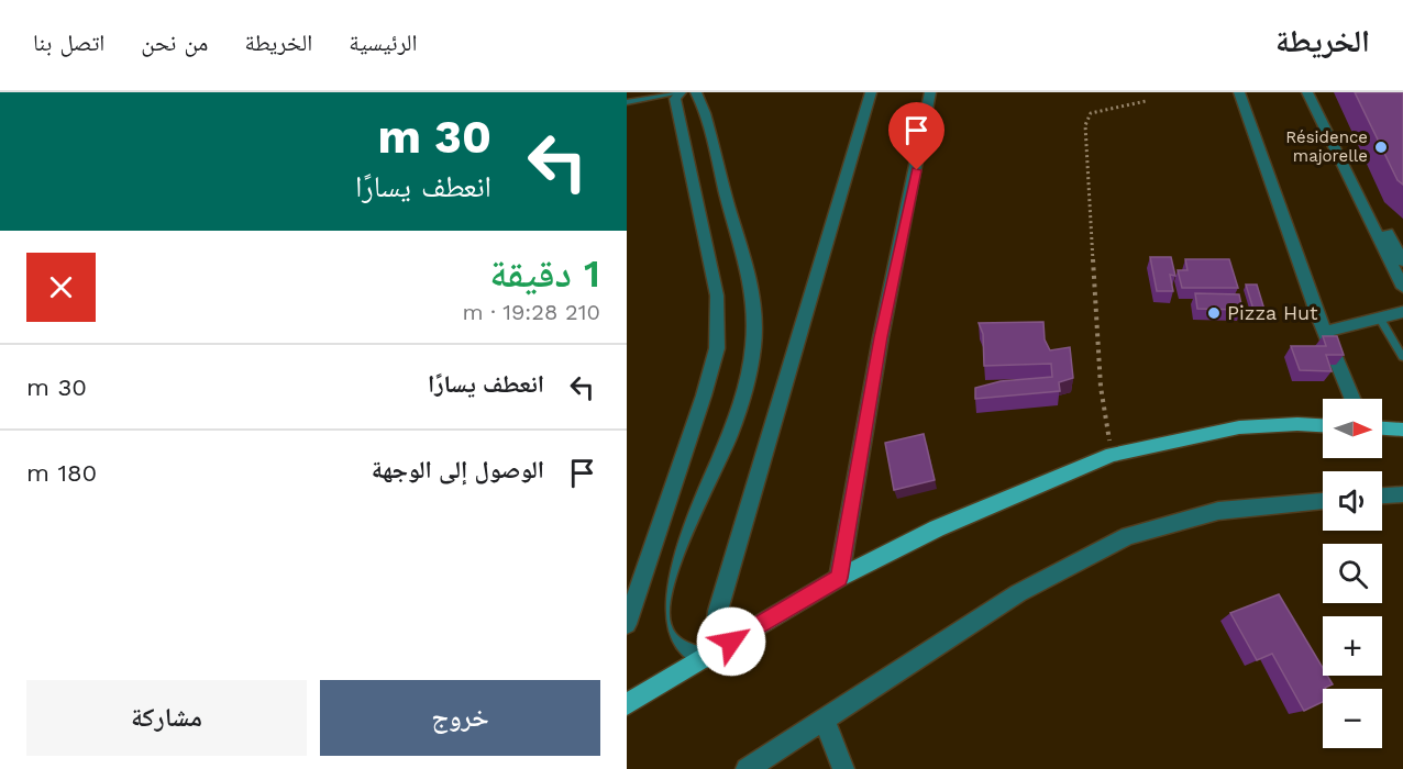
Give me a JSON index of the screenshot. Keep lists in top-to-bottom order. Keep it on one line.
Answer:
{"places":["Résidence majorelle","Pizza Hut"],"north":"right","page":{"header":"الخريطة","nav":["الرئيسية","الخريطة","من نحن","اتصل بنا"],"turn":["30 m","انعطف يسارًا"],"heading":["1 دقيقة","210 m · 19:28"],"list":[{"name":"انعطف يسارًا","value":"30 m"},{"name":"الوصول إلى الوجهة","value":"180 m"}],"map_buttons":["+","−"],"buttons":["خروج","مشاركة"]}}
